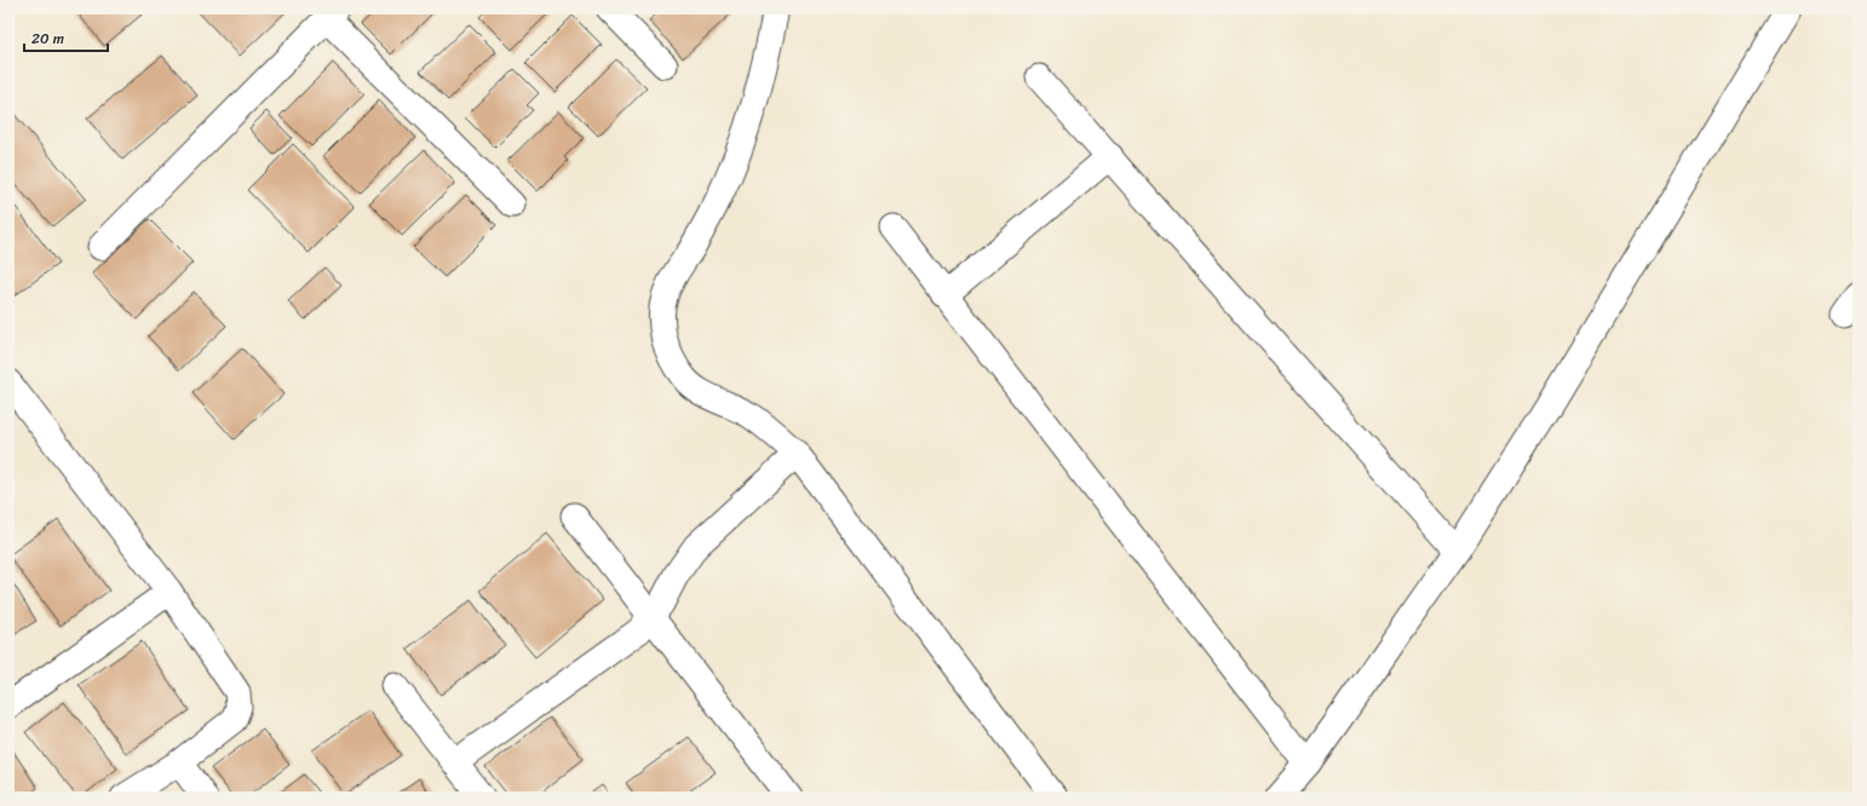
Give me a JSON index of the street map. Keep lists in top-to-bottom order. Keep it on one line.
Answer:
{"scale_bar":"20 m"}
